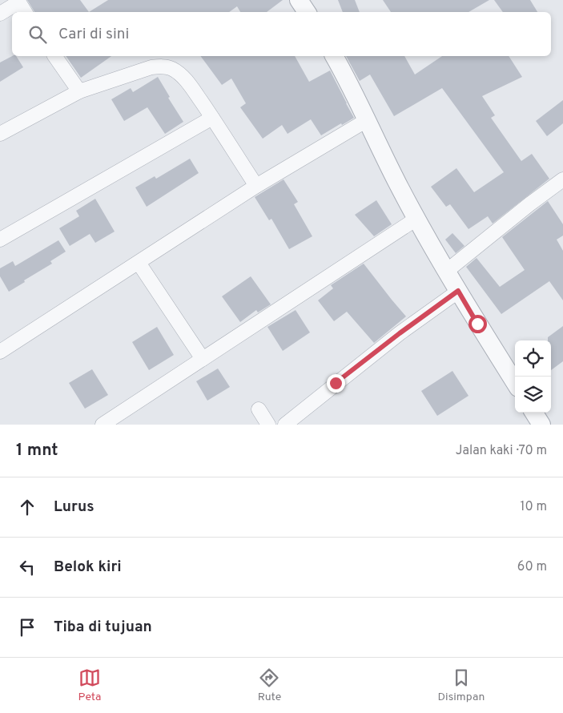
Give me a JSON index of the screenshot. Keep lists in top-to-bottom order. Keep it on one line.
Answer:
{"page":{"search":"Cari di sini","heading":["1 mnt","Jalan kaki · 70 m"],"list":[["Lurus","10 m"],["Belok kiri","60 m"],"Tiba di tujuan"],"nav":["Peta","Rute","Disimpan"]}}
